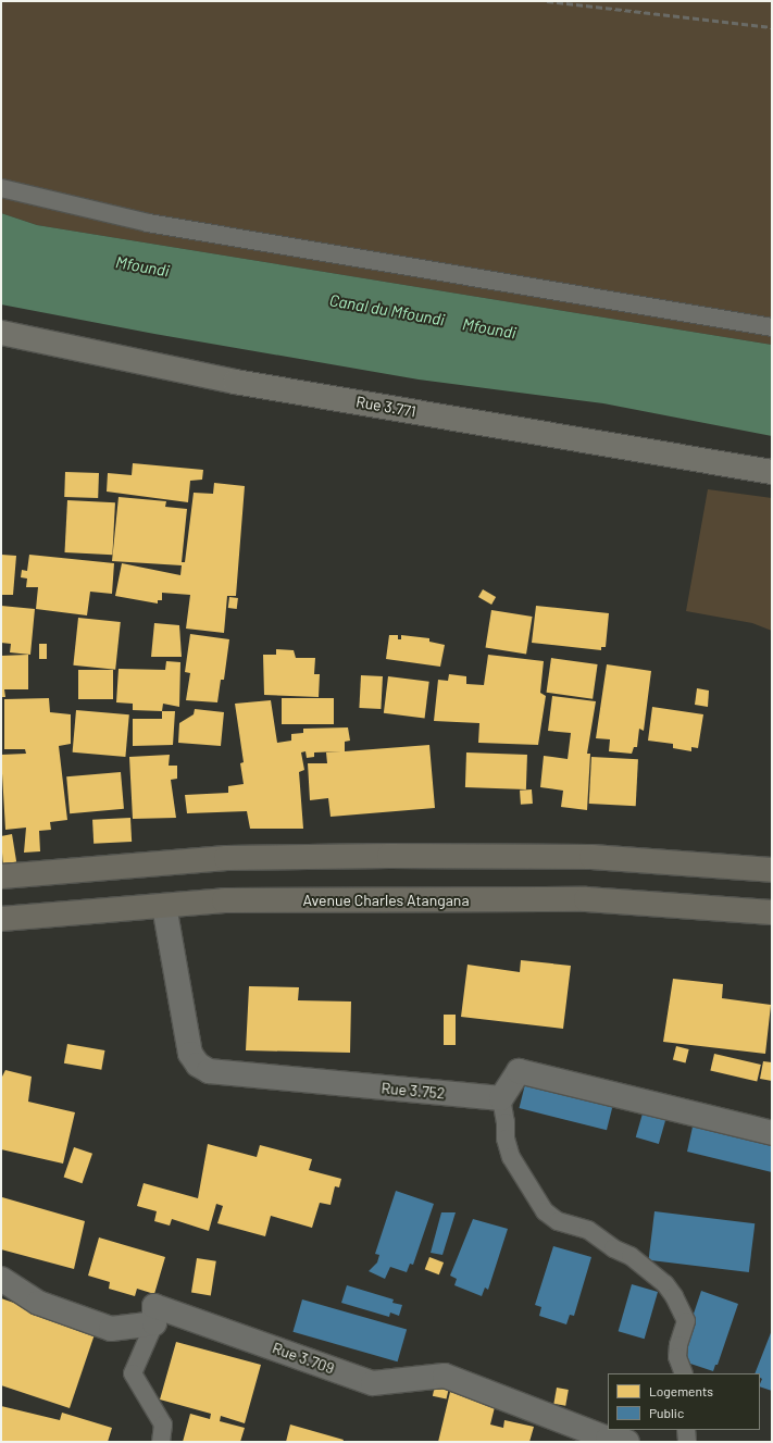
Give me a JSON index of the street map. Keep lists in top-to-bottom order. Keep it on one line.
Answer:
{"streets":{"main road":["Rue 3.771","Avenue Charles Atangana"],"street":["Rue 3.752","Rue 3.709"]},"crossings":[["Avenue Charles Atangana","Rue 3.752"]],"water":["Mfoundi","Canal du Mfoundi"],"legend":["Logements","Public"]}
